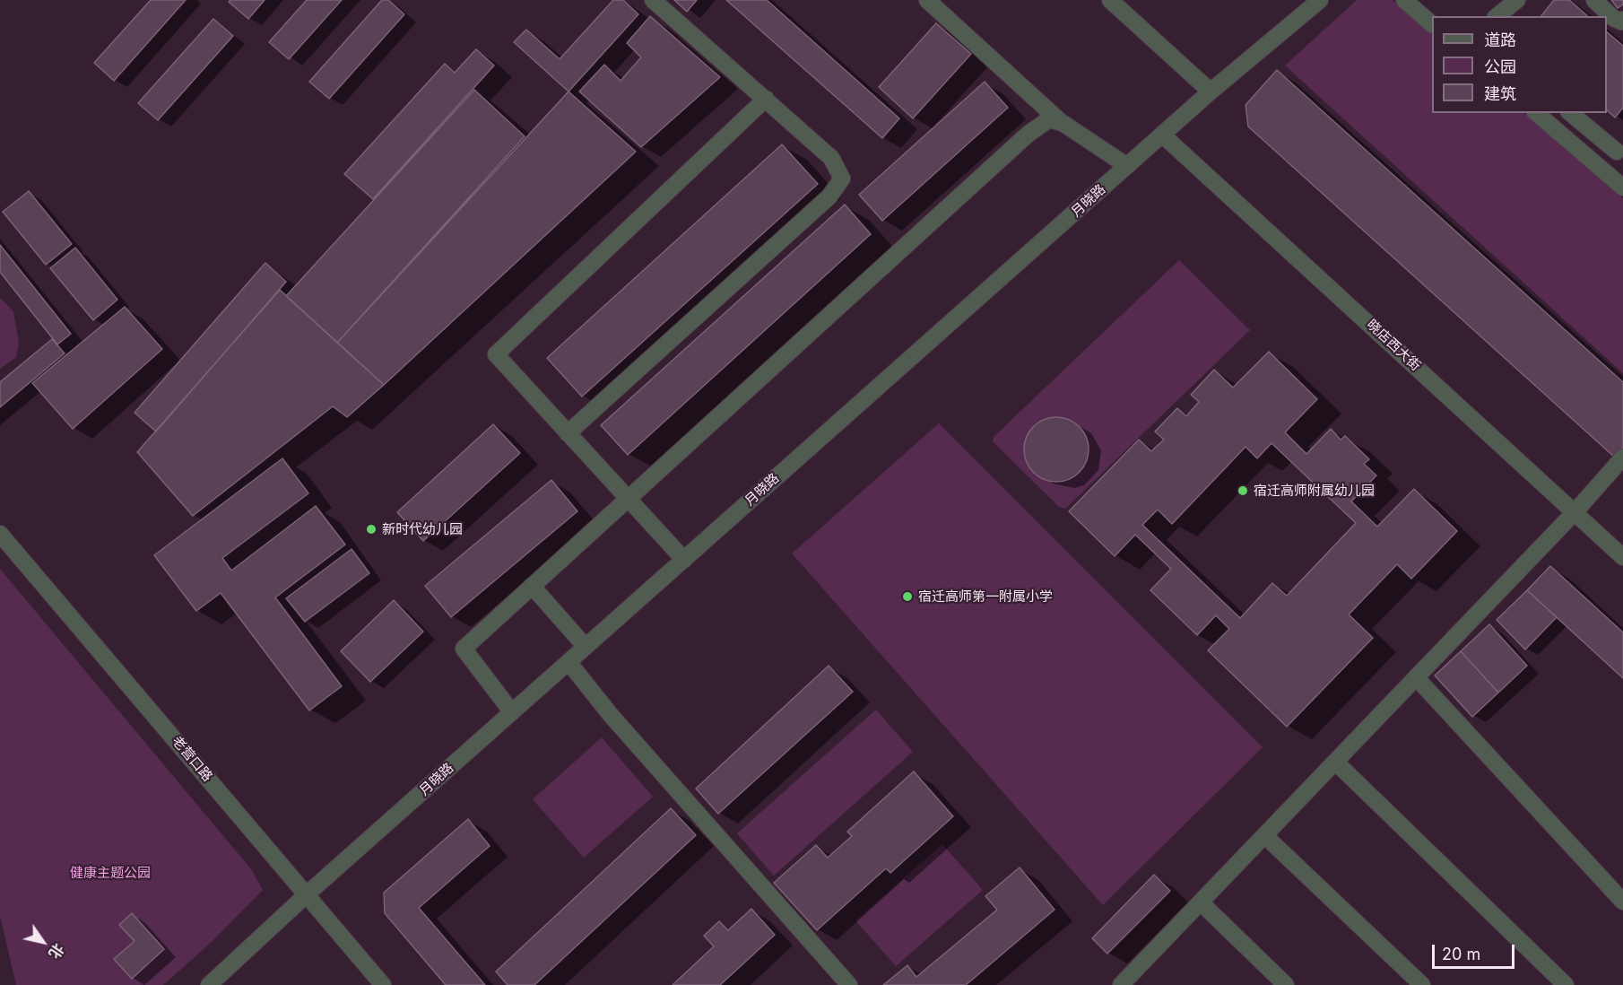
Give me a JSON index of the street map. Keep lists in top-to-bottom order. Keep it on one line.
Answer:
{"streets":{"street":["月晓路","晓店西大街","老营口路"]},"crossings":[["月晓路","晓店西大街"],["月晓路","老营口路"]],"parks":["健康主题公园"],"places":["宿迁高师附属幼儿园","新时代幼儿园","宿迁高师第一附属小学"],"legend":["道路","公园","建筑"],"scale_bar":"20 m","north":"bottom right"}
